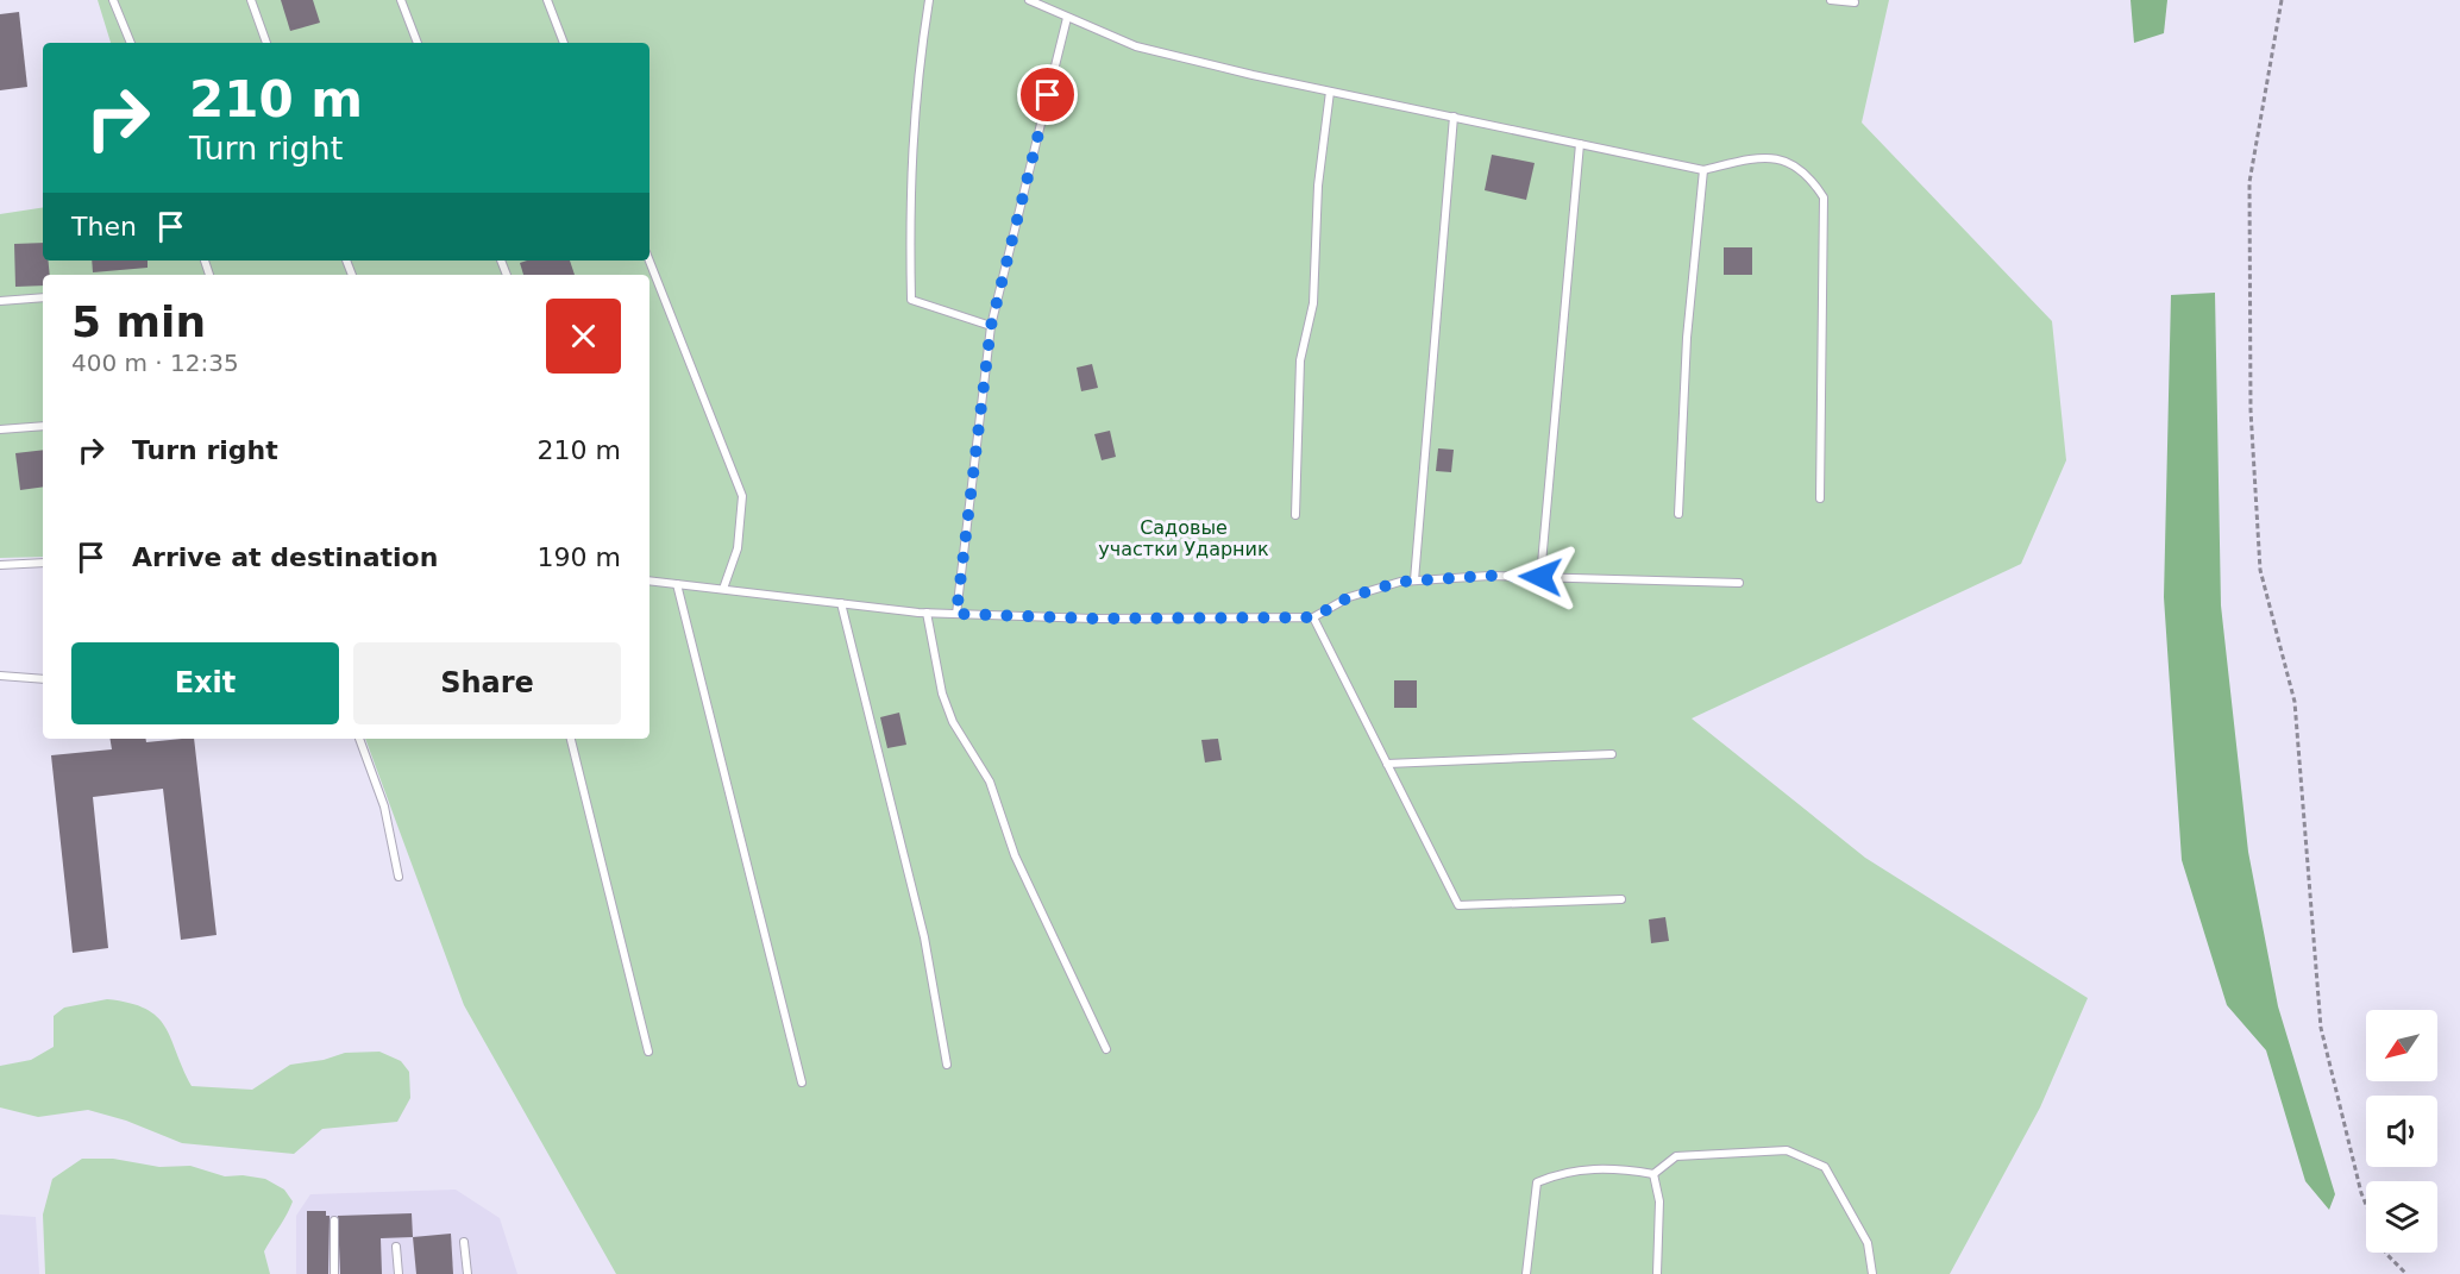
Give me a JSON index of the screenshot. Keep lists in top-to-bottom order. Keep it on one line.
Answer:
{"parks":["Садовые участки Ударник"],"north":"bottom left","page":{"turn":["210 m","Turn right"],"then":"Then","heading":["5 min","400 m · 12:35"],"list":[{"name":"Turn right","value":"210 m"},{"name":"Arrive at destination","value":"190 m"}],"buttons":["Exit","Share"]}}
